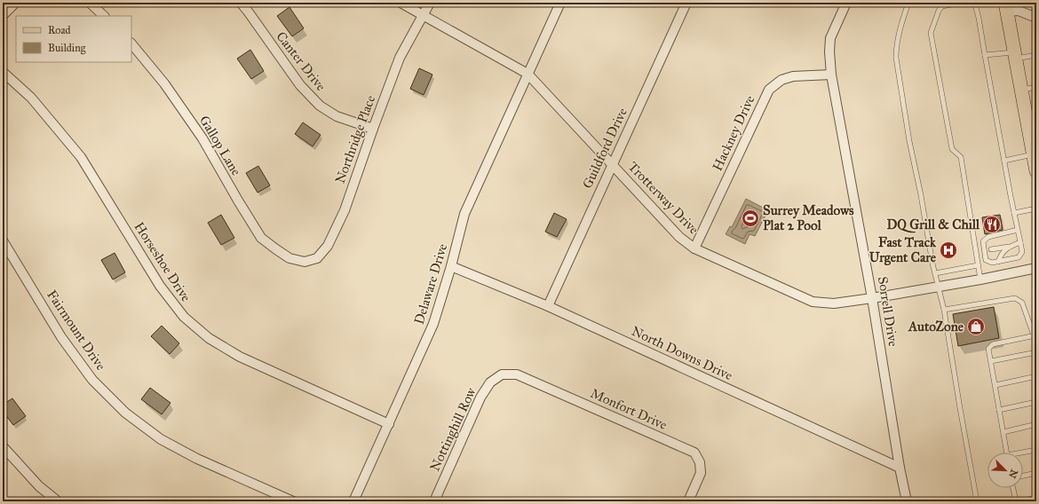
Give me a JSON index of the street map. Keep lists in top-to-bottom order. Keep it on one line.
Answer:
{"streets":{"street":["Canter Drive","Hackney Drive","Northridge Place","Gallop Lane","Guildford Drive","Trotterway Drive","Horseshoe Drive","Delaware Drive","Sorrell Drive","Fairmount Drive","North Downs Drive","Monfort Drive","Nottinghill Row"]},"crossings":[["Canter Drive","Northridge Place"],["Hackney Drive","Trotterway Drive"],["Hackney Drive","Sorrell Drive"],["Northridge Place","Gallop Lane"],["Northridge Place","Trotterway Drive"],["Guildford Drive","Trotterway Drive"],["Guildford Drive","North Downs Drive"],["Trotterway Drive","Delaware Drive"],["Trotterway Drive","Sorrell Drive"],["Horseshoe Drive","Delaware Drive"],["Delaware Drive","North Downs Drive"],["Sorrell Drive","North Downs Drive"],["Monfort Drive","Nottinghill Row"]],"places":{"sports":["Surrey Meadows Plat 2 Pool"],"restaurant":["DQ Grill & Chill"],"hospital":["Fast Track Urgent Care"],"shop":["AutoZone"]},"legend":["Road","Building"],"north":"bottom right"}
